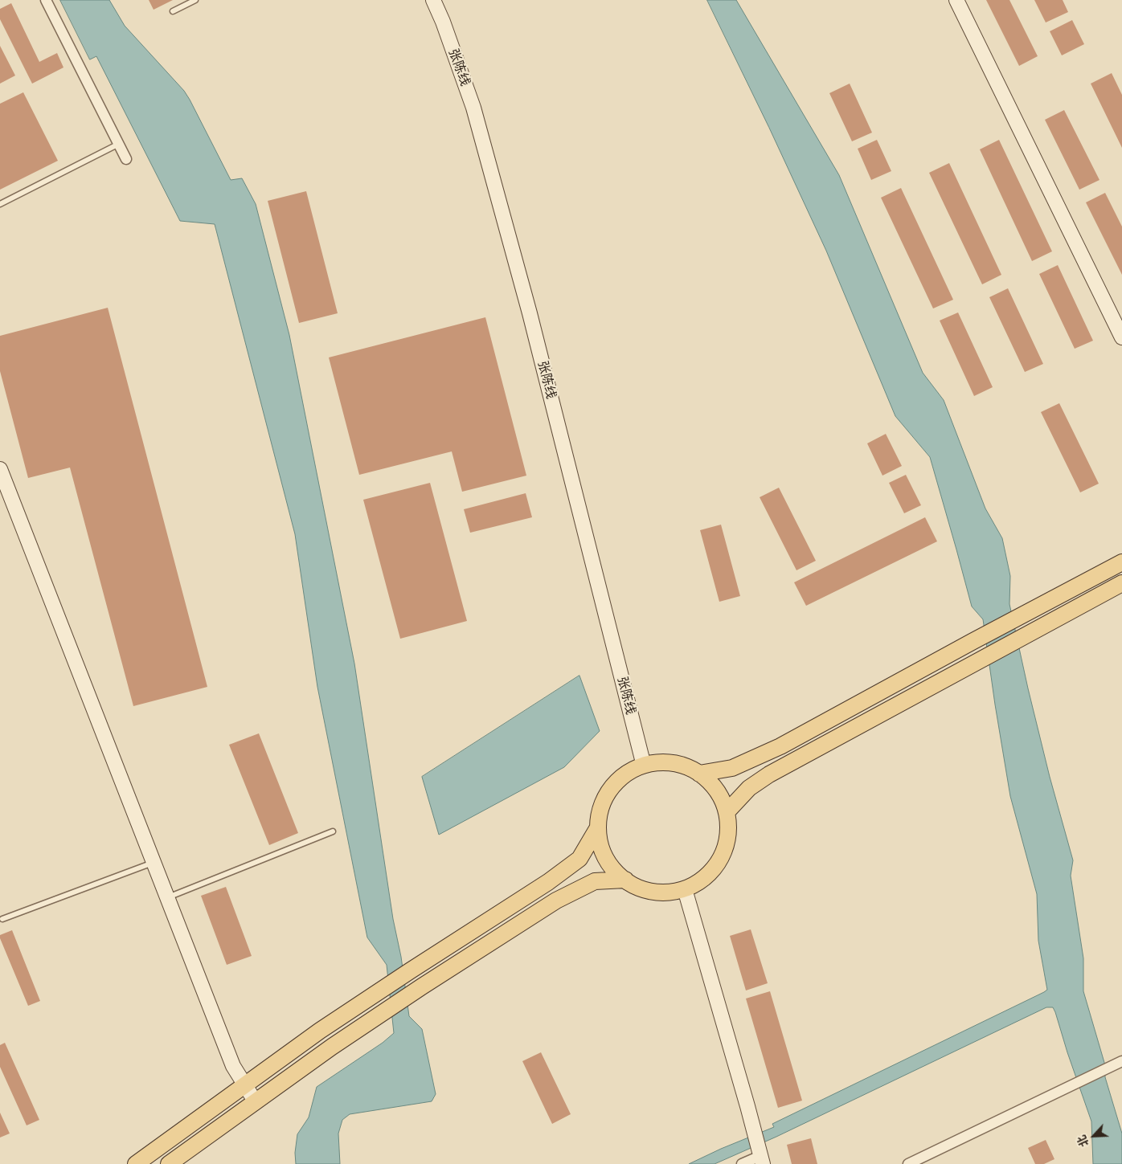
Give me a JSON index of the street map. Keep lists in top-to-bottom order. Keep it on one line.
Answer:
{"streets":{"street":["张陈线"]},"north":"bottom left"}
